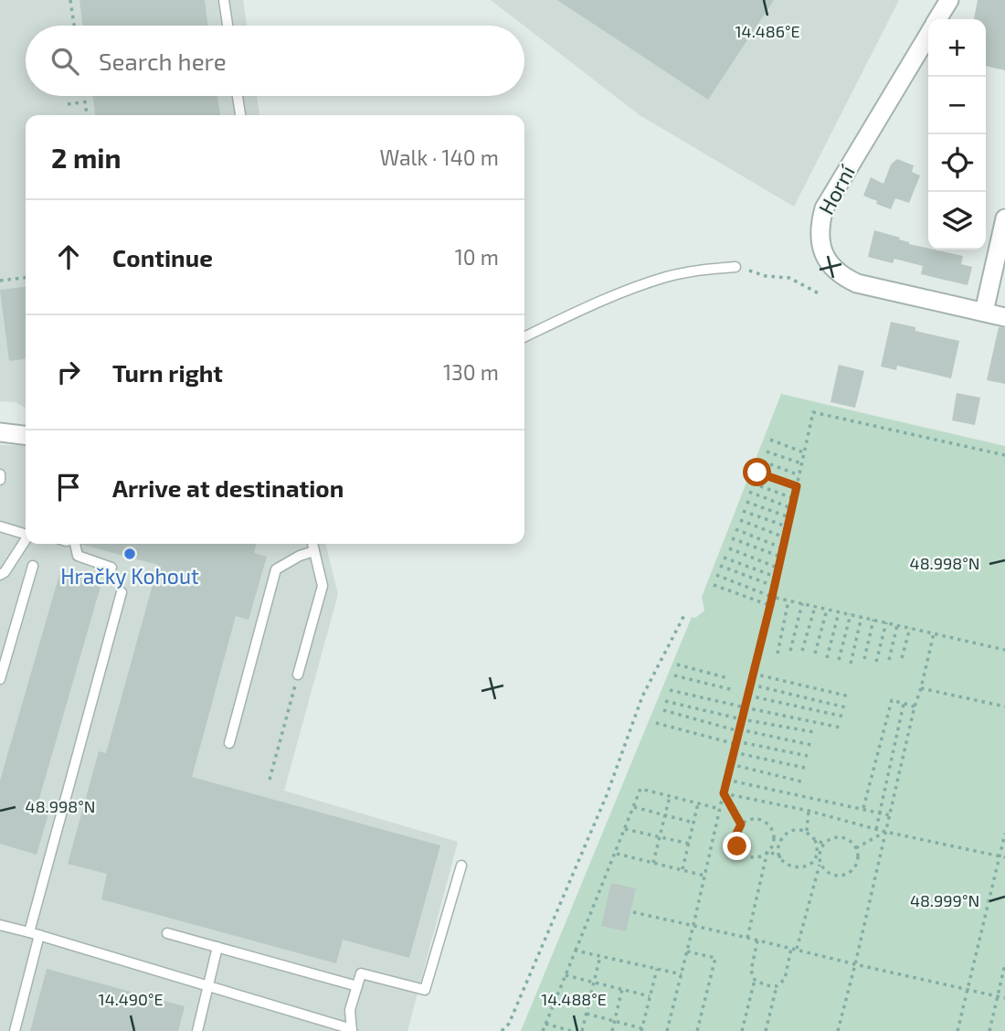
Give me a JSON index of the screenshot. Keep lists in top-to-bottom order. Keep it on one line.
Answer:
{"streets":{"street":["Horní"]},"places":["Hračky Kohout"],"page":{"map_buttons":["+","−"],"search":"Search here","heading":["2 min","Walk · 140 m"],"list":[["Continue","10 m"],["Turn right","130 m"],"Arrive at destination"]},"coordinates":["14.486°E","48.998°N","48.999°N","14.490°E","14.488°E"]}
